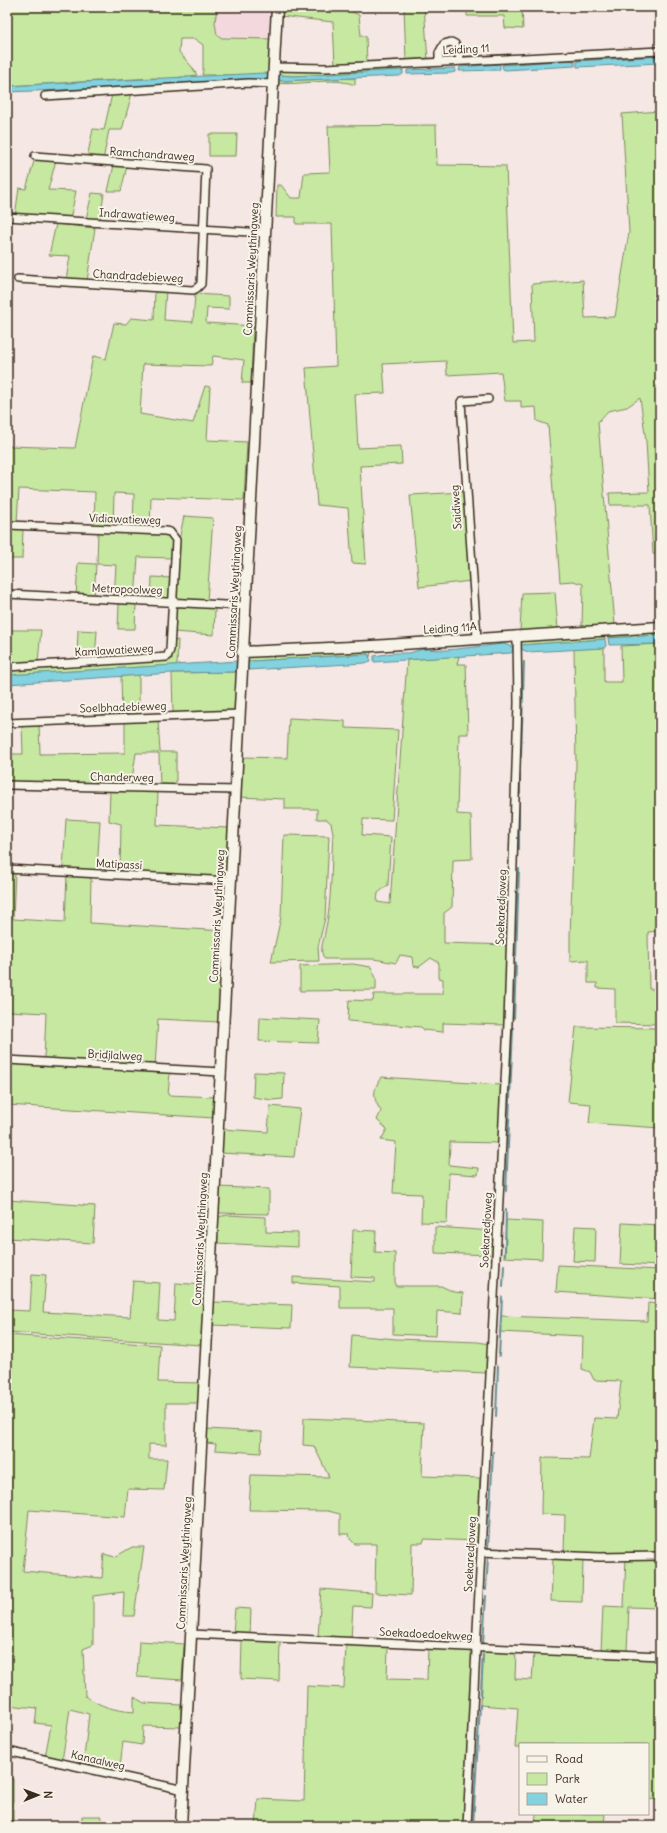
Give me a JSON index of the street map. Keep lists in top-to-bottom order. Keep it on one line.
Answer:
{"streets":{"main road":["Commissaris Weythingweg","Leiding 11A"],"street":["Leiding 11","Ramchandraweg","Indrawatieweg","Chandradebieweg","Saidiweg","Vidiawatieweg","Metropoolweg","Kamlawatieweg","Soelbhadebieweg","Chanderweg","Matipassi","Soekaredjoweg","Bridjlalweg","Soekadoedoekweg","Kanaalweg"]},"crossings":[["Leiding 11","Commissaris Weythingweg"],["Ramchandraweg","Indrawatieweg"],["Ramchandraweg","Chandradebieweg"],["Indrawatieweg","Commissaris Weythingweg"],["Indrawatieweg","Chandradebieweg"],["Commissaris Weythingweg","Metropoolweg"],["Commissaris Weythingweg","Leiding 11A"],["Commissaris Weythingweg","Soelbhadebieweg"],["Commissaris Weythingweg","Chanderweg"],["Commissaris Weythingweg","Matipassi"],["Commissaris Weythingweg","Bridjlalweg"],["Commissaris Weythingweg","Soekadoedoekweg"],["Commissaris Weythingweg","Kanaalweg"],["Saidiweg","Leiding 11A"],["Vidiawatieweg","Metropoolweg"],["Vidiawatieweg","Kamlawatieweg"],["Metropoolweg","Kamlawatieweg"],["Leiding 11A","Soekaredjoweg"],["Soekaredjoweg","Soekadoedoekweg"]],"legend":["Road","Park","Water"],"north":"right"}
